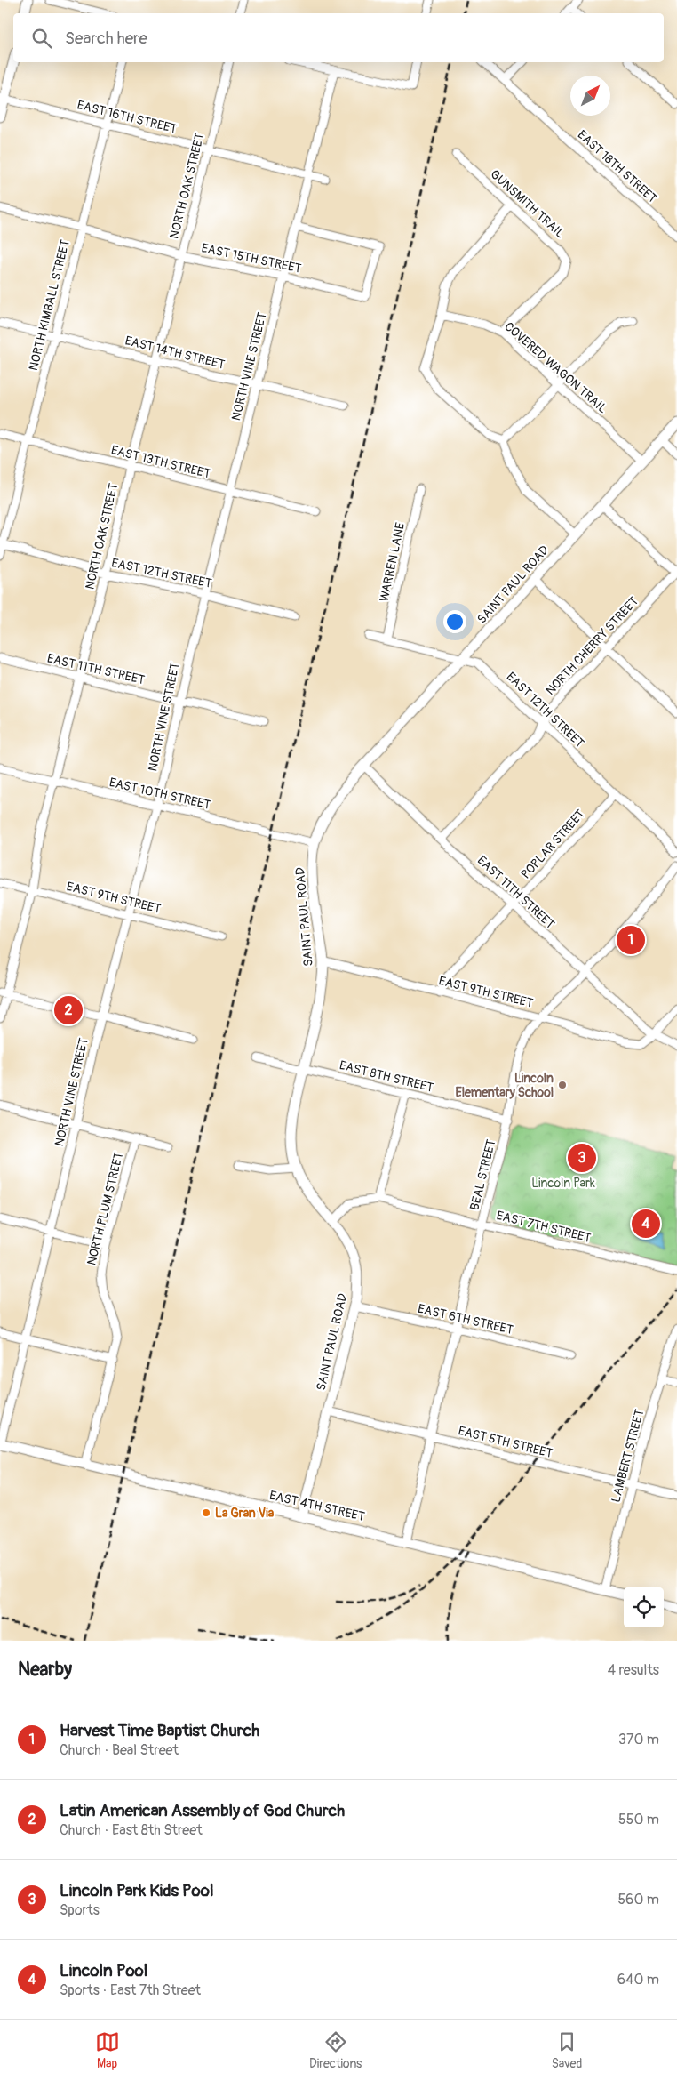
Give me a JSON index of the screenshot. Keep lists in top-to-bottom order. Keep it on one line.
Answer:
{"streets":{"main road":["SAINT PAUL ROAD","EAST 4TH STREET"],"street":["EAST 16TH STREET","EAST 18TH STREET","NORTH OAK STREET","GUNSMITH TRAIL","EAST 15TH STREET","NORTH KIMBALL STREET","EAST 14TH STREET","NORTH VINE STREET","COVERED WAGON TRAIL","EAST 13TH STREET","WARREN LANE","EAST 12TH STREET","NORTH CHERRY STREET","EAST 11TH STREET","EAST 10TH STREET","POPLAR STREET","EAST 9TH STREET","EAST 8TH STREET","BEAL STREET","NORTH PLUM STREET","EAST 7TH STREET","EAST 6TH STREET","EAST 5TH STREET","LAMBERT STREET"]},"crossings":[["EAST 16TH STREET","NORTH OAK STREET"],["EAST 16TH STREET","NORTH KIMBALL STREET"],["EAST 16TH STREET","NORTH VINE STREET"],["NORTH OAK STREET","EAST 15TH STREET"],["NORTH OAK STREET","EAST 14TH STREET"],["NORTH OAK STREET","EAST 13TH STREET"],["NORTH OAK STREET","EAST 12TH STREET"],["NORTH OAK STREET","EAST 11TH STREET"],["NORTH OAK STREET","EAST 10TH STREET"],["NORTH OAK STREET","EAST 9TH STREET"],["GUNSMITH TRAIL","COVERED WAGON TRAIL"],["EAST 15TH STREET","NORTH KIMBALL STREET"],["EAST 15TH STREET","NORTH VINE STREET"],["NORTH KIMBALL STREET","EAST 14TH STREET"],["NORTH KIMBALL STREET","EAST 13TH STREET"],["NORTH KIMBALL STREET","EAST 12TH STREET"],["EAST 14TH STREET","NORTH VINE STREET"],["NORTH VINE STREET","EAST 13TH STREET"],["NORTH VINE STREET","EAST 12TH STREET"],["NORTH VINE STREET","EAST 11TH STREET"],["NORTH VINE STREET","EAST 10TH STREET"],["NORTH VINE STREET","EAST 9TH STREET"],["NORTH VINE STREET","EAST 4TH STREET"],["COVERED WAGON TRAIL","SAINT PAUL ROAD"],["WARREN LANE","EAST 12TH STREET"],["EAST 12TH STREET","SAINT PAUL ROAD"],["EAST 12TH STREET","NORTH CHERRY STREET"],["EAST 12TH STREET","POPLAR STREET"],["SAINT PAUL ROAD","EAST 11TH STREET"],["SAINT PAUL ROAD","EAST 10TH STREET"],["SAINT PAUL ROAD","EAST 9TH STREET"],["SAINT PAUL ROAD","EAST 8TH STREET"],["SAINT PAUL ROAD","EAST 7TH STREET"],["SAINT PAUL ROAD","EAST 6TH STREET"],["SAINT PAUL ROAD","EAST 5TH STREET"],["SAINT PAUL ROAD","EAST 4TH STREET"],["NORTH CHERRY STREET","EAST 11TH STREET"],["EAST 11TH STREET","POPLAR STREET"],["EAST 11TH STREET","EAST 9TH STREET"],["EAST 11TH STREET","BEAL STREET"],["POPLAR STREET","EAST 9TH STREET"],["EAST 9TH STREET","BEAL STREET"],["EAST 8TH STREET","BEAL STREET"],["BEAL STREET","EAST 7TH STREET"],["BEAL STREET","EAST 6TH STREET"],["BEAL STREET","EAST 5TH STREET"],["BEAL STREET","EAST 4TH STREET"],["NORTH PLUM STREET","EAST 4TH STREET"],["EAST 5TH STREET","LAMBERT STREET"],["LAMBERT STREET","EAST 4TH STREET"]],"parks":["Lincoln Park"],"places":["Lincoln Elementary School","La Gran Via"],"north":"top right","page":{"search":"Search here","pins":["1","2","3","4"],"heading":["Nearby","4 results"],"list":[{"mark":"1","name":"Harvest Time Baptist Church","note":"Church · Beal Street","value":"370 m"},{"mark":"2","name":"Latin American Assembly of God Church","note":"Church · East 8th Street","value":"550 m"},{"mark":"3","name":"Lincoln Park Kids Pool","note":"Sports","value":"560 m"},{"mark":"4","name":"Lincoln Pool","note":"Sports · East 7th Street","value":"640 m"}],"nav":["Map","Directions","Saved"]}}
